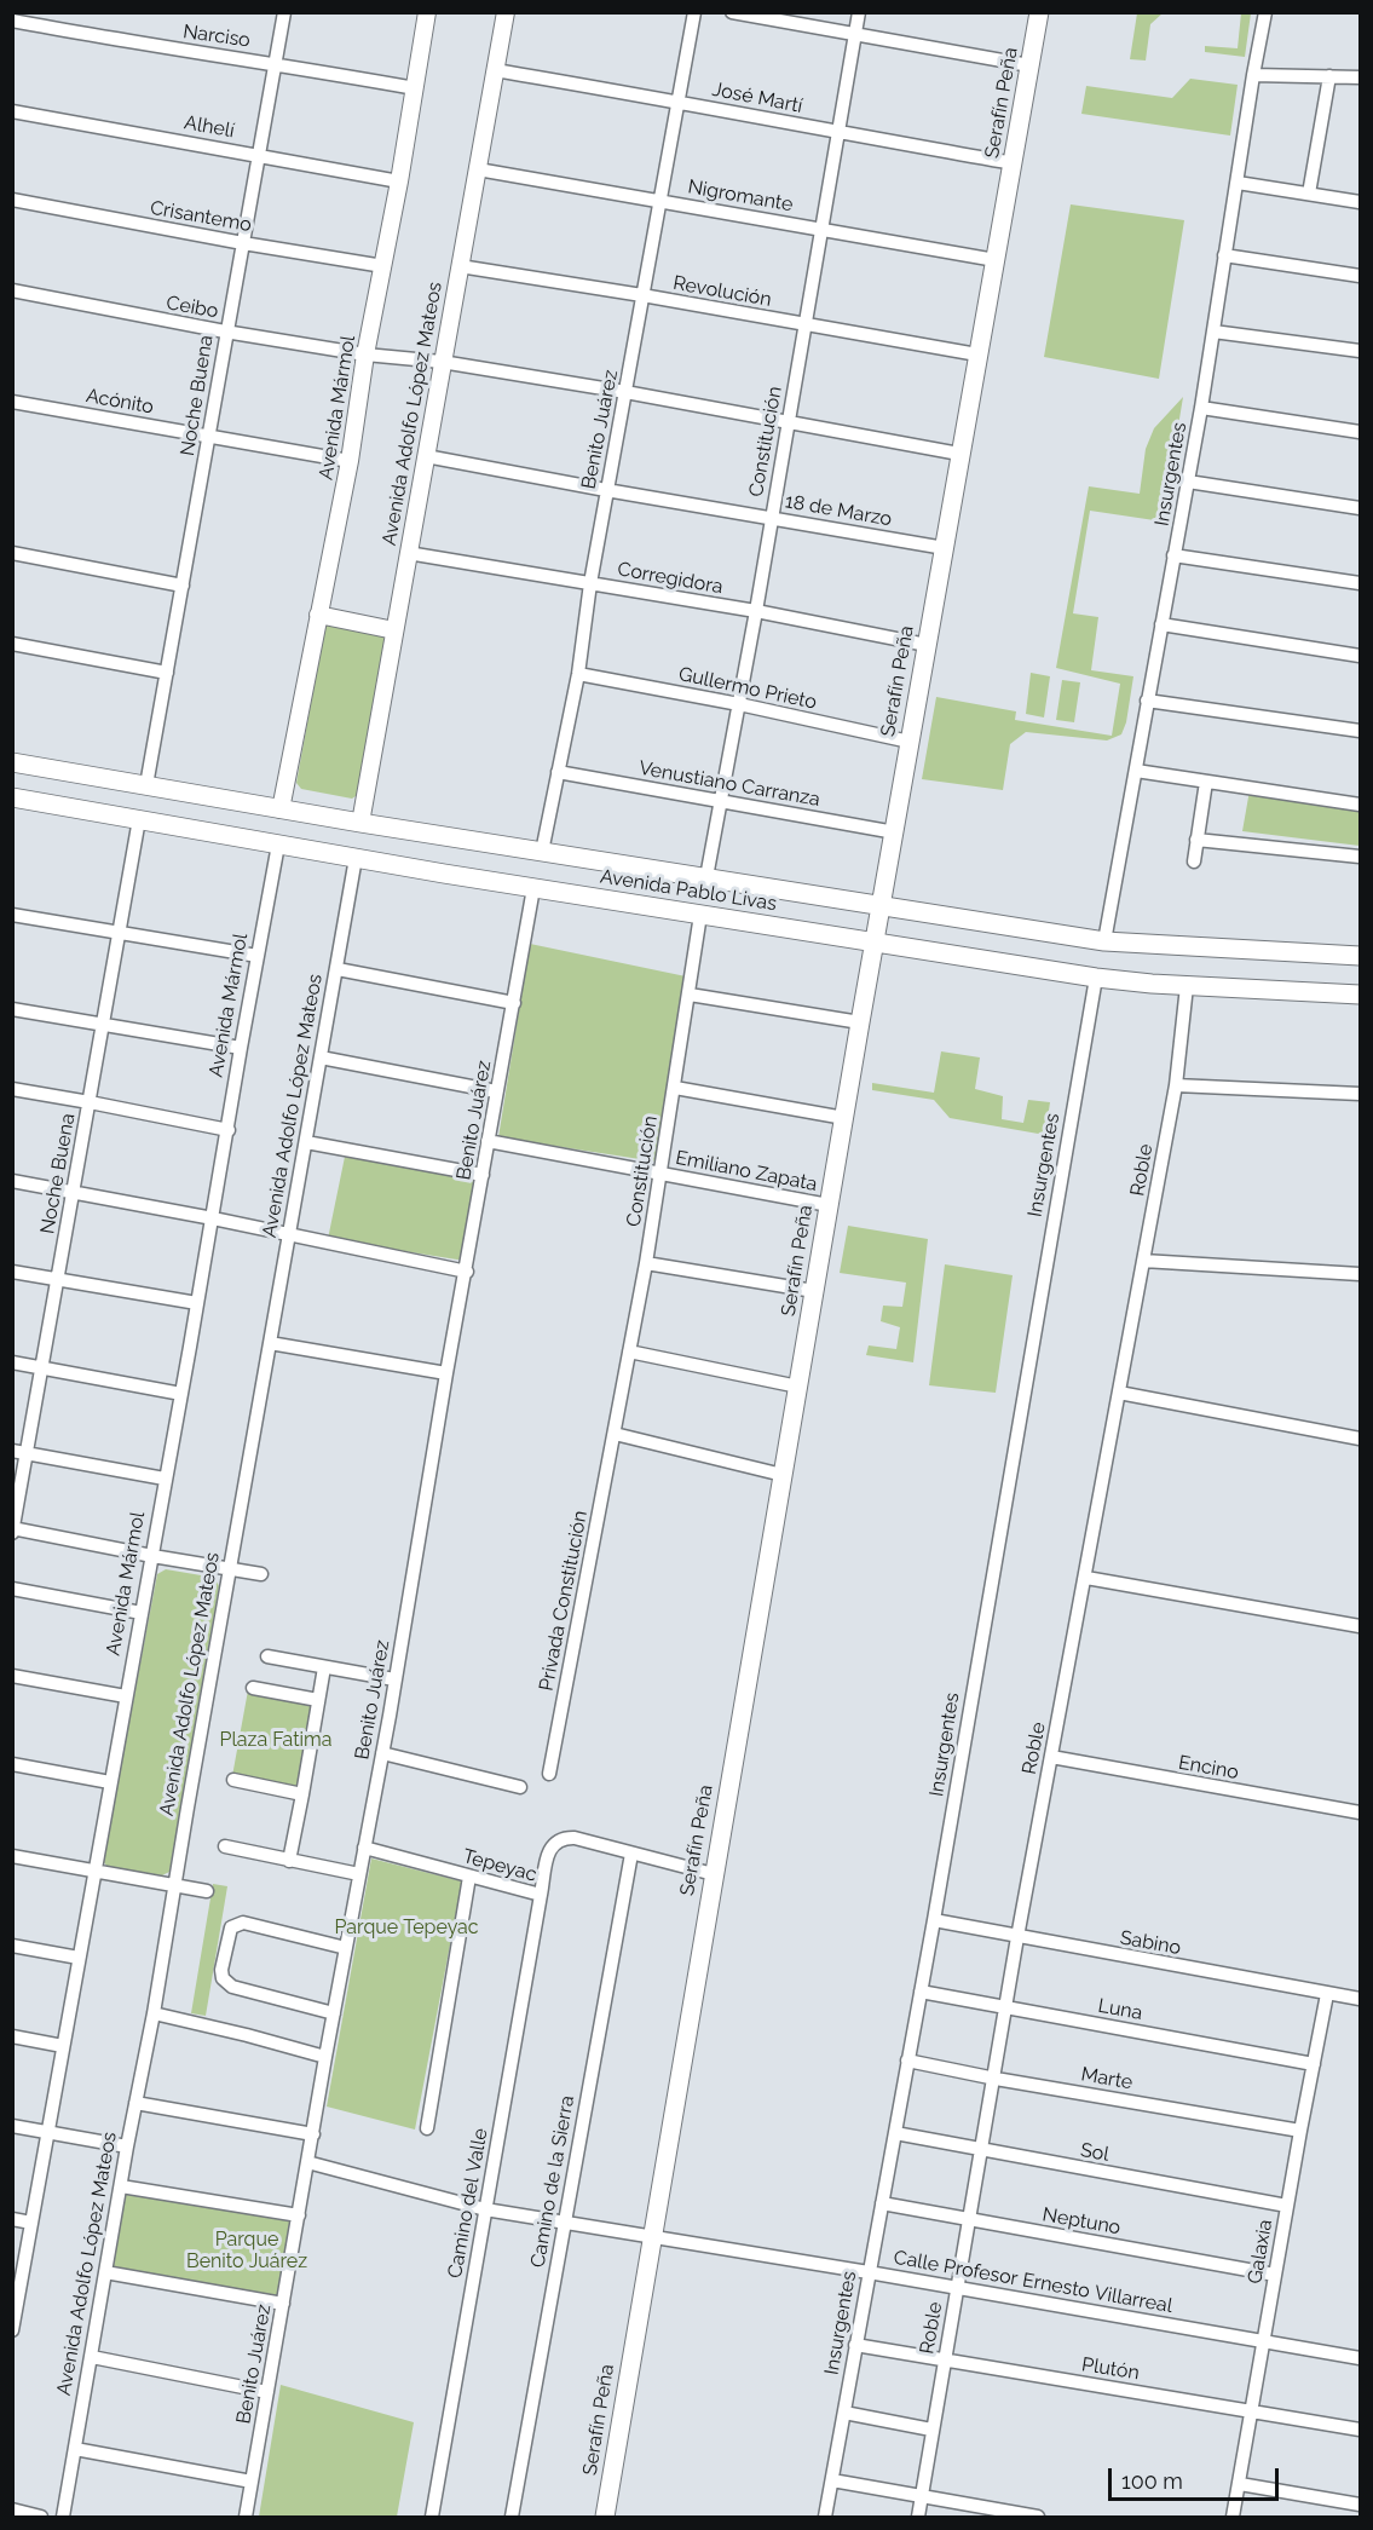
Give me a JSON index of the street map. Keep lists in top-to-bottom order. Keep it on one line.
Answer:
{"streets":{"main road":["Serafín Peña","Avenida Pablo Livas"],"street":["Narciso","José Martí","Alhelí","Nigromante","Crisantemo","Revolución","Ceibo","Noche Buena","Acónito","Avenida Mármol","Avenida Adolfo López Mateos","Benito Juárez","Constitución","Insurgentes","18 de Marzo","Corregidora","Gullermo Prieto","Venustiano Carranza","Roble","Emiliano Zapata","Privada Constitución","Encino","Tepeyac","Sabino","Luna","Marte","Sol","Camino de la Sierra","Camino del Valle","Neptuno","Galaxia","Calle Profesor Ernesto Villarreal","Plutón"]},"crossings":[["Narciso","Noche Buena"],["Narciso","Avenida Mármol"],["José Martí","Serafín Peña"],["José Martí","Avenida Adolfo López Mateos"],["José Martí","Benito Juárez"],["José Martí","Constitución"],["Serafín Peña","Nigromante"],["Serafín Peña","Revolución"],["Serafín Peña","Ceibo"],["Serafín Peña","18 de Marzo"],["Serafín Peña","Corregidora"],["Serafín Peña","Gullermo Prieto"],["Serafín Peña","Venustiano Carranza"],["Serafín Peña","Avenida Pablo Livas"],["Serafín Peña","Emiliano Zapata"],["Serafín Peña","Tepeyac"],["Serafín Peña","Calle Profesor Ernesto Villarreal"],["Alhelí","Noche Buena"],["Alhelí","Avenida Mármol"],["Nigromante","Avenida Adolfo López Mateos"],["Nigromante","Benito Juárez"],["Nigromante","Constitución"],["Crisantemo","Noche Buena"],["Crisantemo","Avenida Mármol"],["Revolución","Avenida Adolfo López Mateos"],["Revolución","Benito Juárez"],["Revolución","Constitución"],["Ceibo","Noche Buena"],["Ceibo","Avenida Mármol"],["Ceibo","Avenida Adolfo López Mateos"],["Ceibo","Benito Juárez"],["Ceibo","Constitución"],["Noche Buena","Acónito"],["Noche Buena","Avenida Pablo Livas"],["Acónito","Avenida Mármol"],["Avenida Mármol","Avenida Pablo Livas"],["Avenida Adolfo López Mateos","18 de Marzo"],["Avenida Adolfo López Mateos","Corregidora"],["Avenida Adolfo López Mateos","Avenida Pablo Livas"],["Benito Juárez","18 de Marzo"],["Benito Juárez","Corregidora"],["Benito Juárez","Gullermo Prieto"],["Benito Juárez","Venustiano Carranza"],["Benito Juárez","Avenida Pablo Livas"],["Benito Juárez","Emiliano Zapata"],["Benito Juárez","Tepeyac"],["Benito Juárez","Calle Profesor Ernesto Villarreal"],["Constitución","18 de Marzo"],["Constitución","Corregidora"],["Constitución","Gullermo Prieto"],["Constitución","Venustiano Carranza"],["Constitución","Avenida Pablo Livas"],["Constitución","Emiliano Zapata"],["Constitución","Privada Constitución"],["Insurgentes","Avenida Pablo Livas"],["Insurgentes","Sabino"],["Insurgentes","Luna"],["Insurgentes","Marte"],["Insurgentes","Sol"],["Insurgentes","Neptuno"],["Insurgentes","Calle Profesor Ernesto Villarreal"],["Insurgentes","Plutón"],["Avenida Pablo Livas","Roble"],["Roble","Encino"],["Roble","Sabino"],["Roble","Luna"],["Roble","Marte"],["Roble","Sol"],["Roble","Neptuno"],["Roble","Calle Profesor Ernesto Villarreal"],["Roble","Plutón"],["Tepeyac","Camino de la Sierra"],["Tepeyac","Camino del Valle"],["Sabino","Galaxia"],["Luna","Galaxia"],["Marte","Galaxia"],["Sol","Galaxia"],["Camino de la Sierra","Calle Profesor Ernesto Villarreal"],["Camino del Valle","Calle Profesor Ernesto Villarreal"],["Neptuno","Galaxia"],["Galaxia","Calle Profesor Ernesto Villarreal"],["Galaxia","Plutón"]],"parks":["Plaza Fatima","Parque Tepeyac","Parque Benito Juárez"],"scale_bar":"100 m"}
